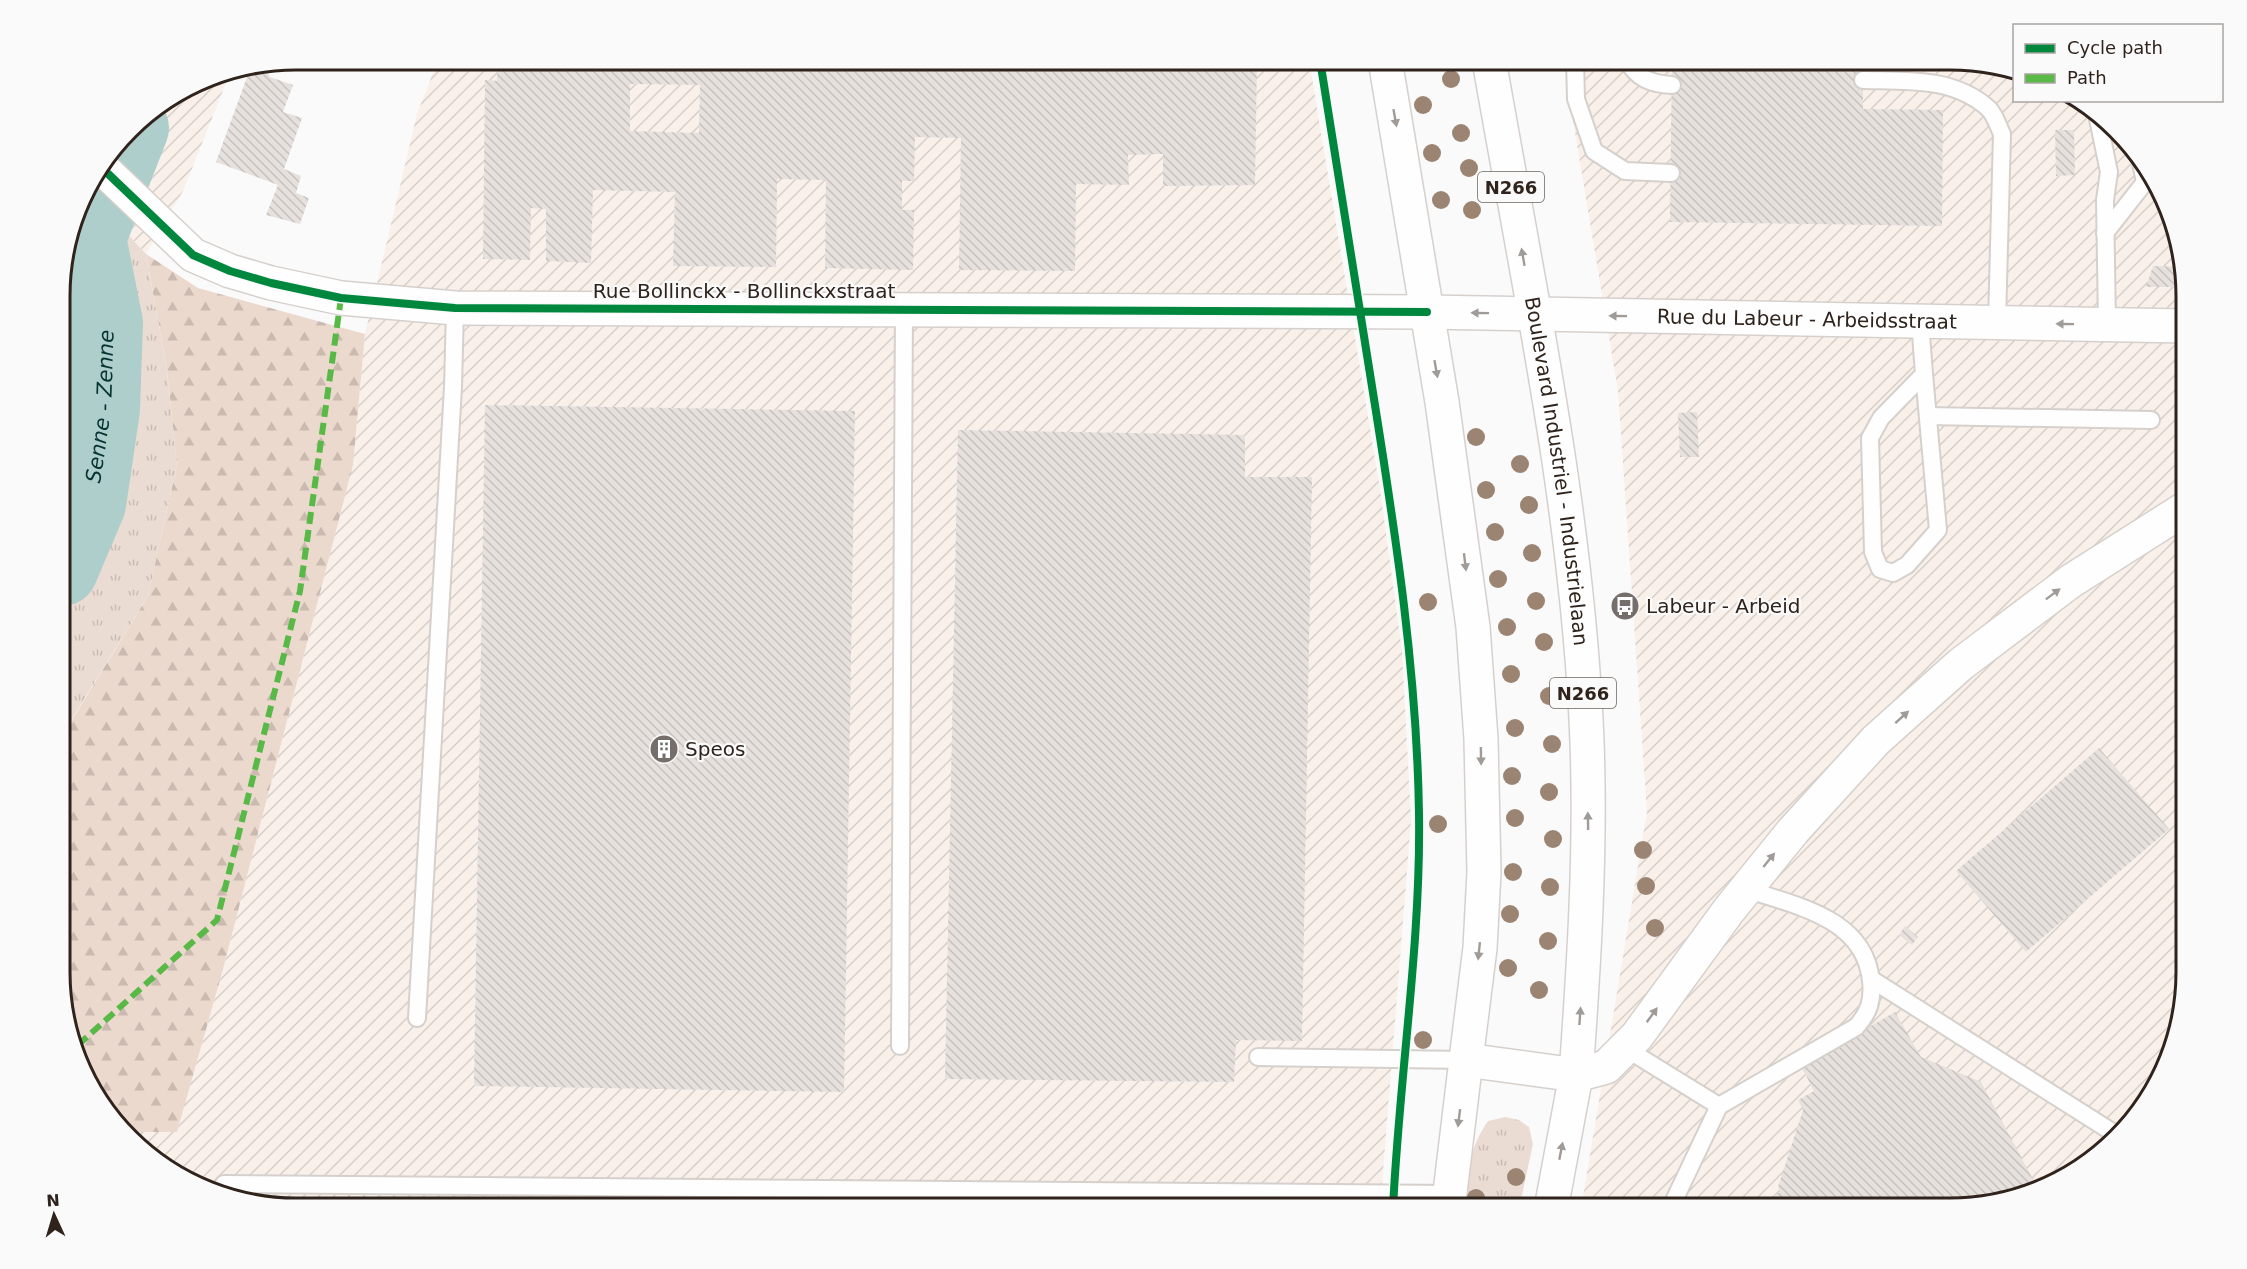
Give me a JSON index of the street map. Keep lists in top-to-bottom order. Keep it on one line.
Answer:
{"streets":{"main road":["N266","Rue Bollinckx - Bollinckxstraat","Rue du Labeur - Arbeidsstraat","Boulevard Industriel - Industrielaan"]},"crossings":[["Rue Bollinckx - Bollinckxstraat","Rue du Labeur - Arbeidsstraat"],["Rue du Labeur - Arbeidsstraat","Boulevard Industriel - Industrielaan"]],"one_way":["Rue du Labeur - Arbeidsstraat"],"water":["Senne - Zenne"],"places":{"bus stop":["Labeur - Arbeid"],"building":["Speos"]},"legend":["Cycle path","Path"],"north":"top"}
